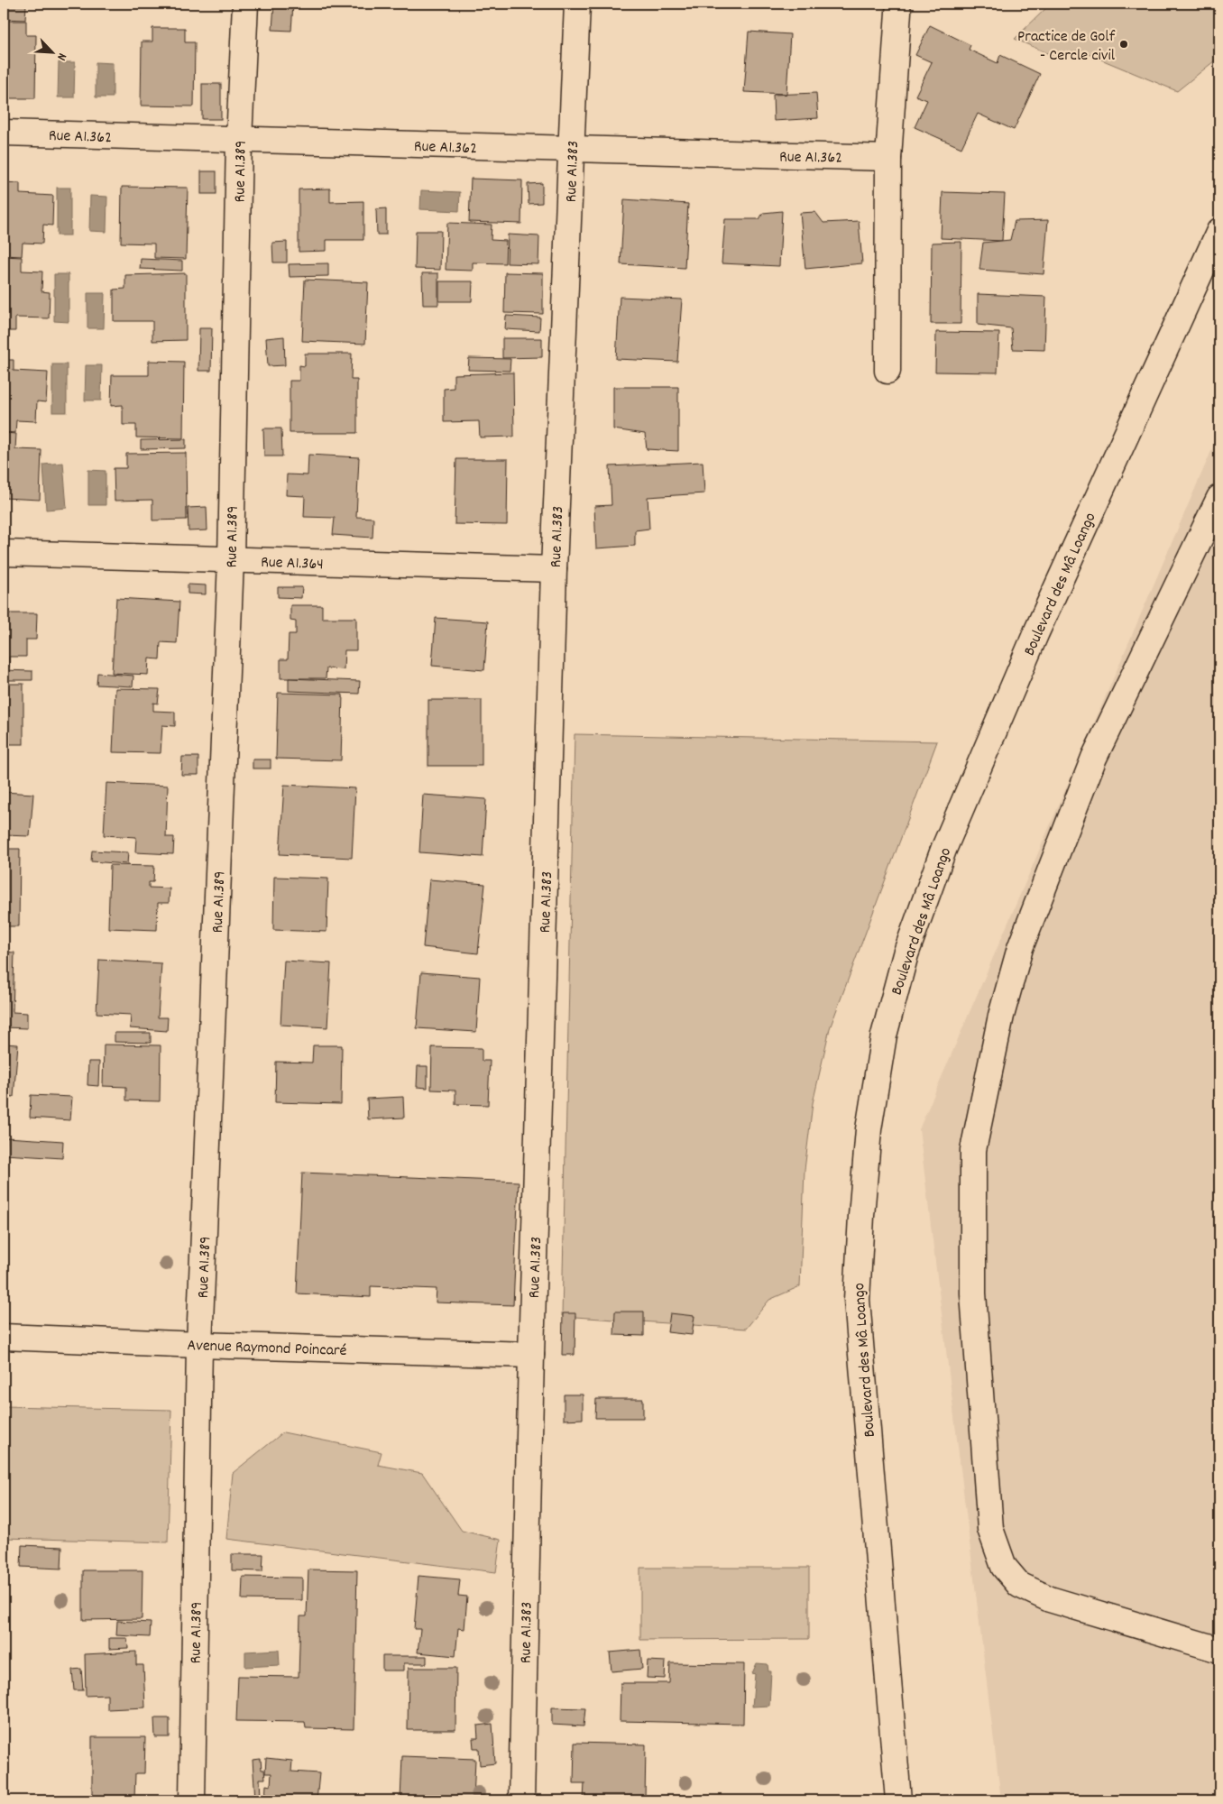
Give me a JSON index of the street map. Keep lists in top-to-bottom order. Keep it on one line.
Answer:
{"streets":{"street":["Rue A1.362","Rue A1.389","Rue A1.383","Rue A1.364","Boulevard des Mâ Loango","Avenue Raymond Poincaré"]},"crossings":[["Rue A1.362","Rue A1.389"],["Rue A1.362","Rue A1.383"],["Rue A1.389","Rue A1.364"],["Rue A1.389","Avenue Raymond Poincaré"],["Rue A1.383","Rue A1.364"],["Rue A1.383","Avenue Raymond Poincaré"]],"places":["Practice de Golf - Cercle civil"],"north":"bottom right"}
